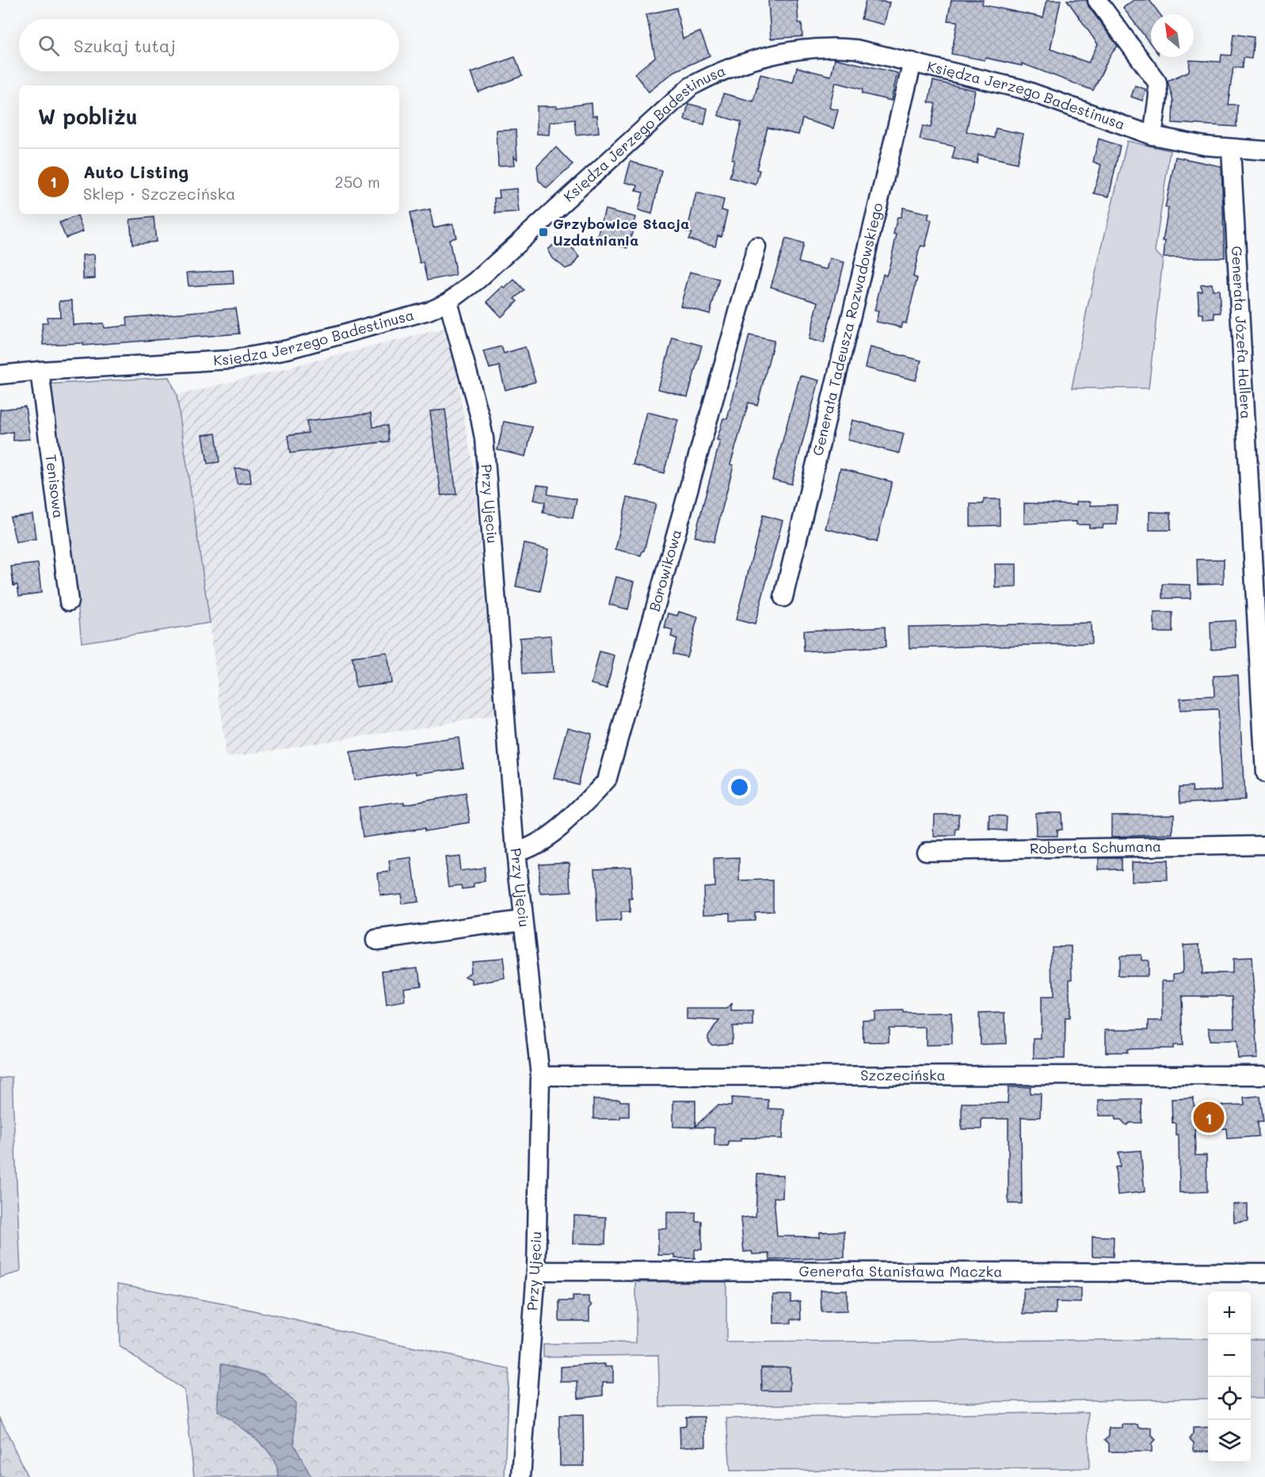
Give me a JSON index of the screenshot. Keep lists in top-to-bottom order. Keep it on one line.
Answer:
{"streets":{"street":["Księdza Jerzego Badestinusa","Generała Tadeusza Rozwadowskiego","Generała Józefa Hallera","Tenisowa","Przy Ujęciu","Borowikowa","Roberta Schumana","Szczecińska","Generała Stanisława Maczka"]},"crossings":[["Księdza Jerzego Badestinusa","Generała Tadeusza Rozwadowskiego"],["Księdza Jerzego Badestinusa","Generała Józefa Hallera"],["Księdza Jerzego Badestinusa","Tenisowa"],["Księdza Jerzego Badestinusa","Przy Ujęciu"],["Przy Ujęciu","Borowikowa"],["Przy Ujęciu","Szczecińska"],["Przy Ujęciu","Generała Stanisława Maczka"]],"places":{"transit":["Grzybowice Stacja Uzdatniania"]},"north":"top left","page":{"search":"Szukaj tutaj","heading":"W pobliżu","list":[{"mark":"1","name":"Auto Listing","note":"Sklep · Szczecińska","value":"250 m"}],"pins":"1","map_buttons":["+","−"]}}
